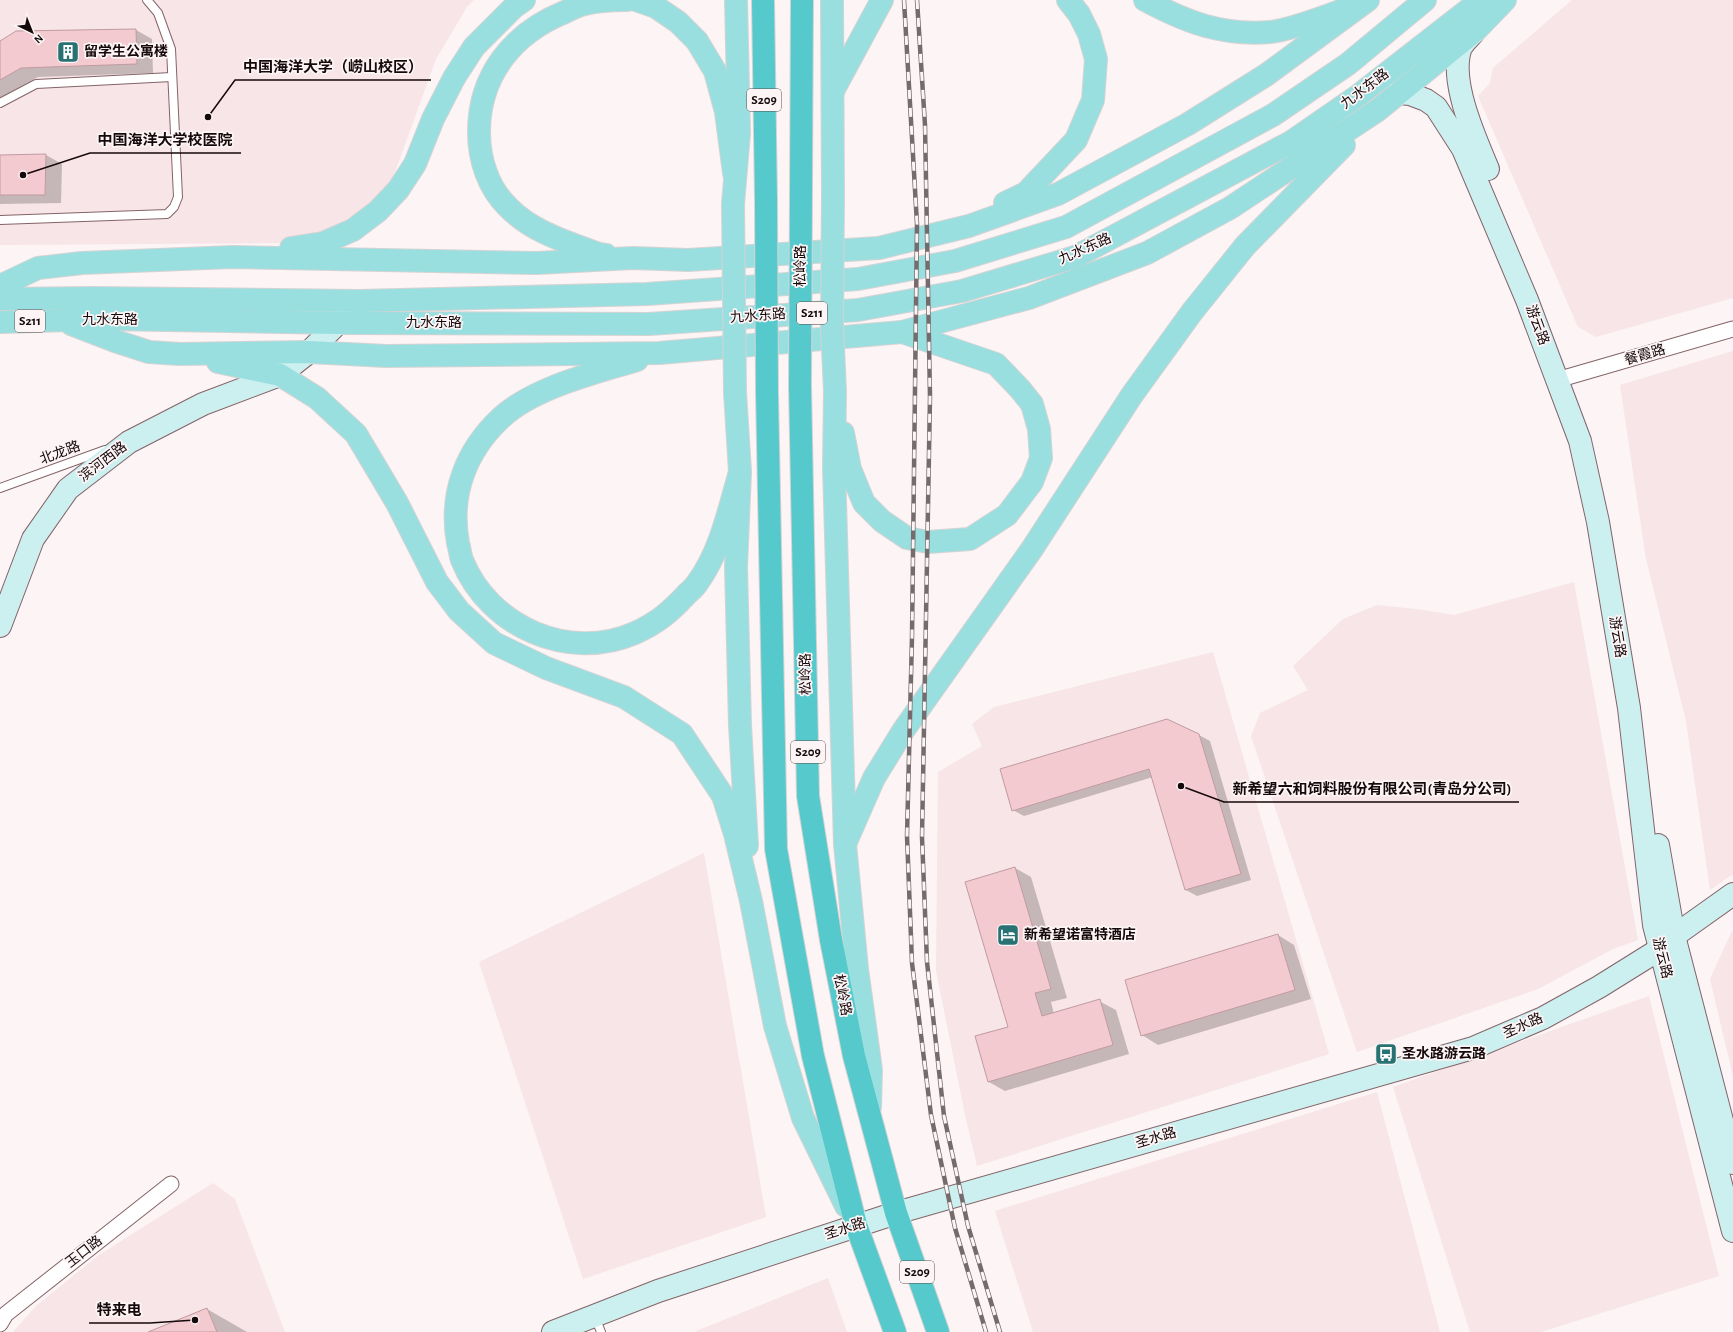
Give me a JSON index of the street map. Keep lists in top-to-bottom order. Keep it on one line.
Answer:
{"streets":{"highway":["S209","松岭路"],"main road":["九水东路","S211","游云路","滨河西路","圣水路"],"street":["餐霞路","玉口路"],"lane":["北龙路"]},"crossings":[["九水东路","滨河西路"],["S209","圣水路"],["松岭路","圣水路"],["游云路","餐霞路"],["游云路","圣水路"],["北龙路","滨河西路"]],"places":{"building":["留学生公寓楼"],"other":["中国海洋大学（崂山校区）","中国海洋大学校医院","新希望六和饲料股份有限公司(青岛分公司)","特来电"],"hotel":["新希望诺富特酒店"],"bus stop":["圣水路游云路"]},"north":"bottom right"}
